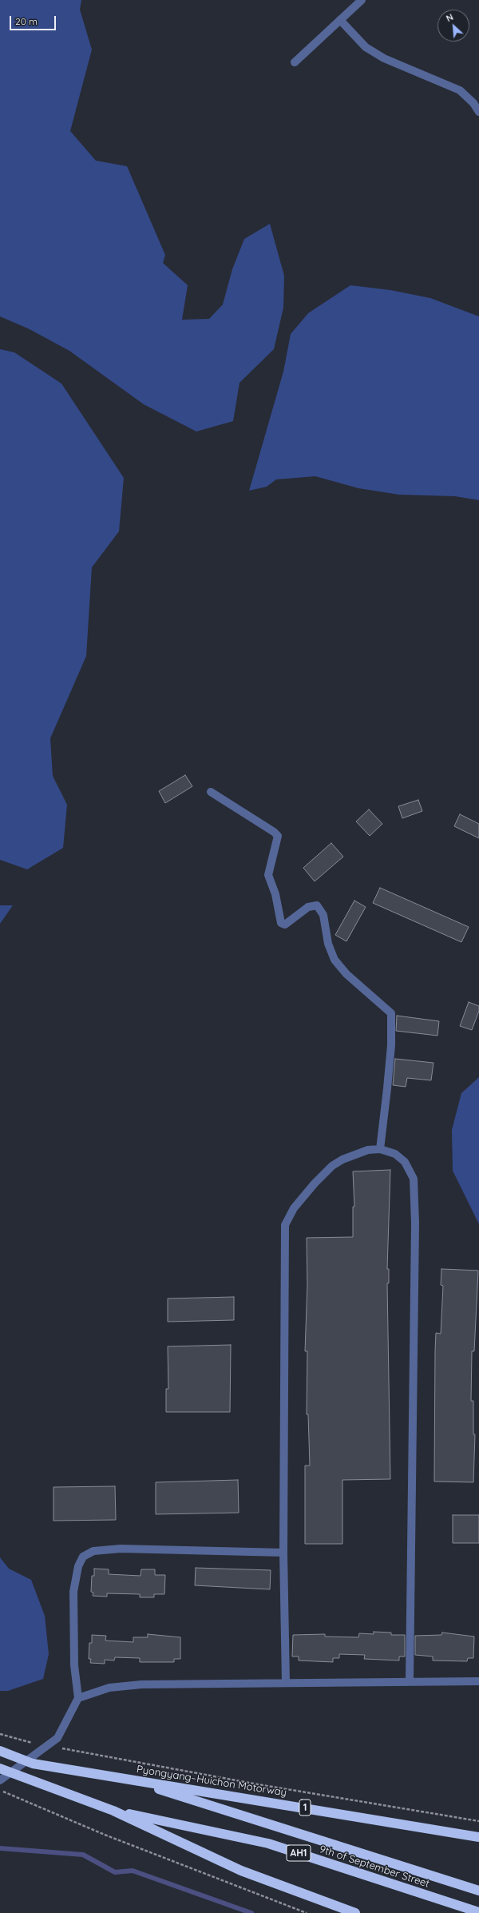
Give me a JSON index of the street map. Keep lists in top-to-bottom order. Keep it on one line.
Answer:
{"streets":{"highway":["Pyongyang–Huichon Motorway","1","AH1","9th of September Street"]},"crossings":[["Pyongyang–Huichon Motorway","9th of September Street"]],"scale_bar":"20 m","north":"top left"}
